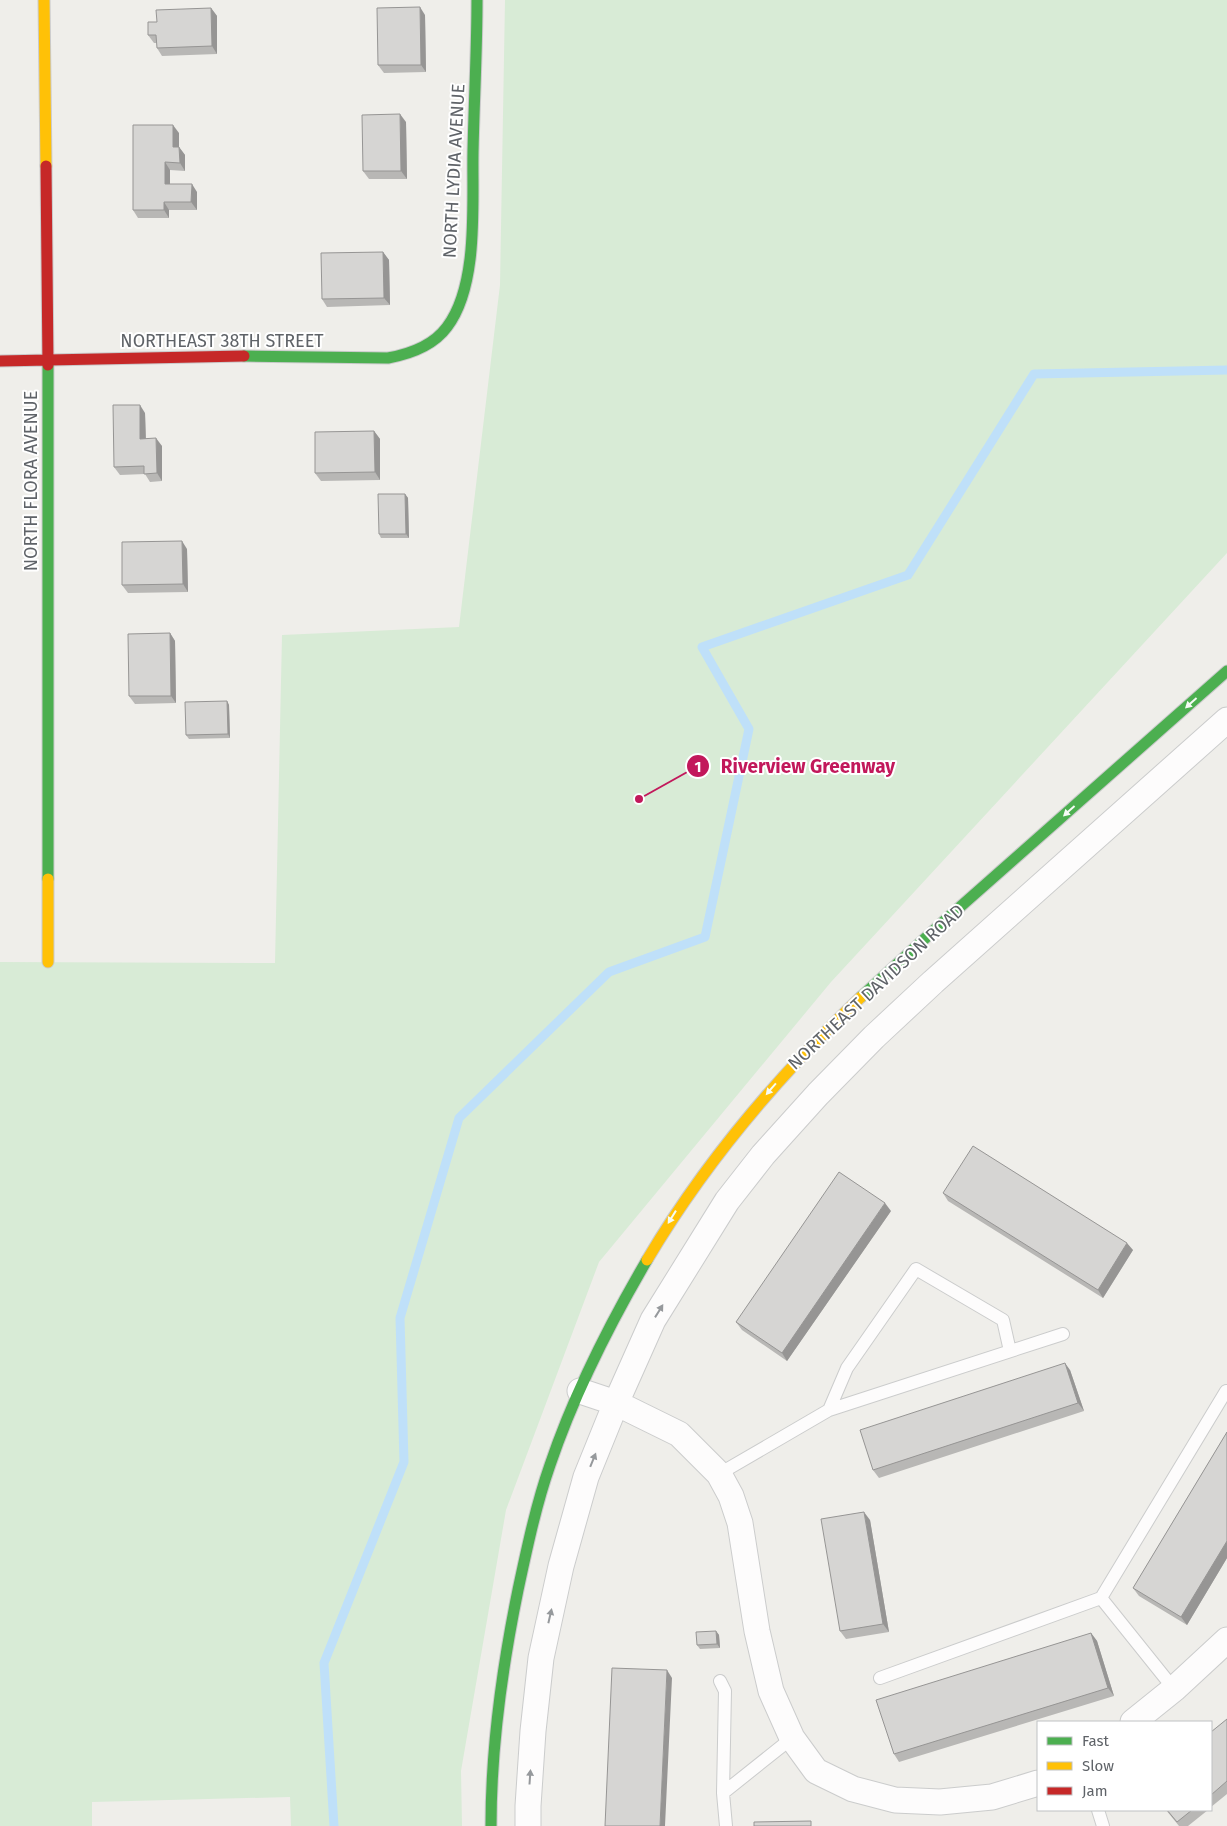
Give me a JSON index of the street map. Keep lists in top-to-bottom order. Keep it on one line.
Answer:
{"streets":{"street":["NORTH LYDIA AVENUE","NORTHEAST 38TH STREET","NORTH FLORA AVENUE","NORTHEAST DAVIDSON ROAD"]},"crossings":[["NORTH LYDIA AVENUE","NORTHEAST 38TH STREET"],["NORTHEAST 38TH STREET","NORTH FLORA AVENUE"]],"places":["Riverview Greenway"],"legend":["Fast","Slow","Jam"]}
